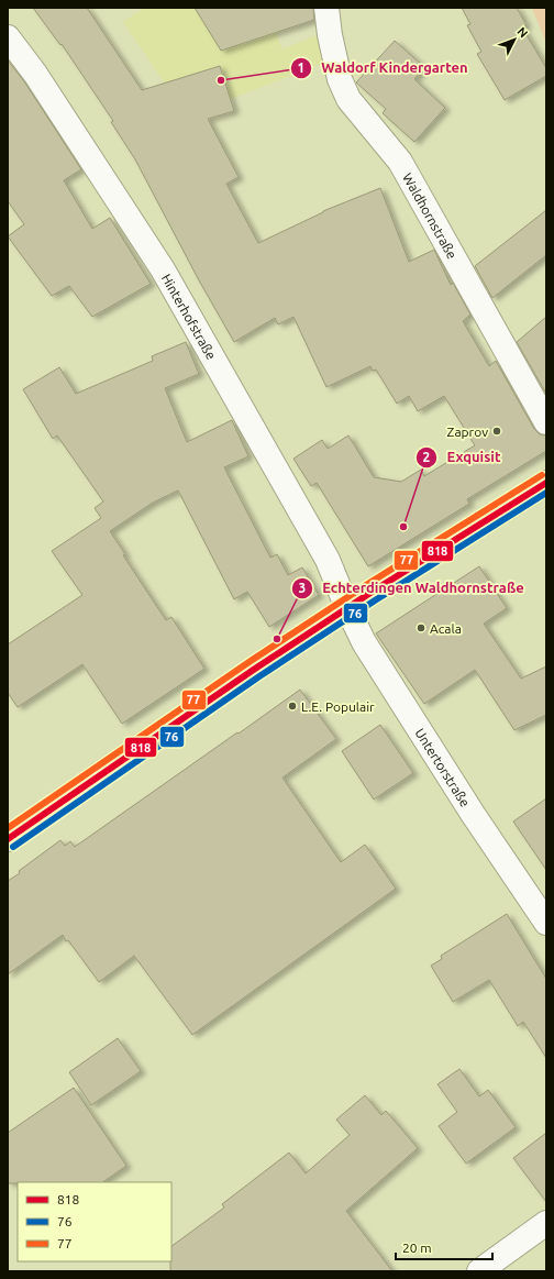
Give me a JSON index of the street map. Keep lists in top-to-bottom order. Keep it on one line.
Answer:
{"streets":{"street":["Waldhornstraße","Hinterhofstraße","Untertorstraße"]},"crossings":[["Hinterhofstraße","Untertorstraße"]],"places":["Waldorf Kindergarten","Zaprov","Exquisit","Acala","Echterdingen Waldhornstraße","L.E. Populair"],"lines":["transit line 77","transit line 818","transit line 76"],"legend":["818","76","77"],"scale_bar":"20 m","north":"top right"}
